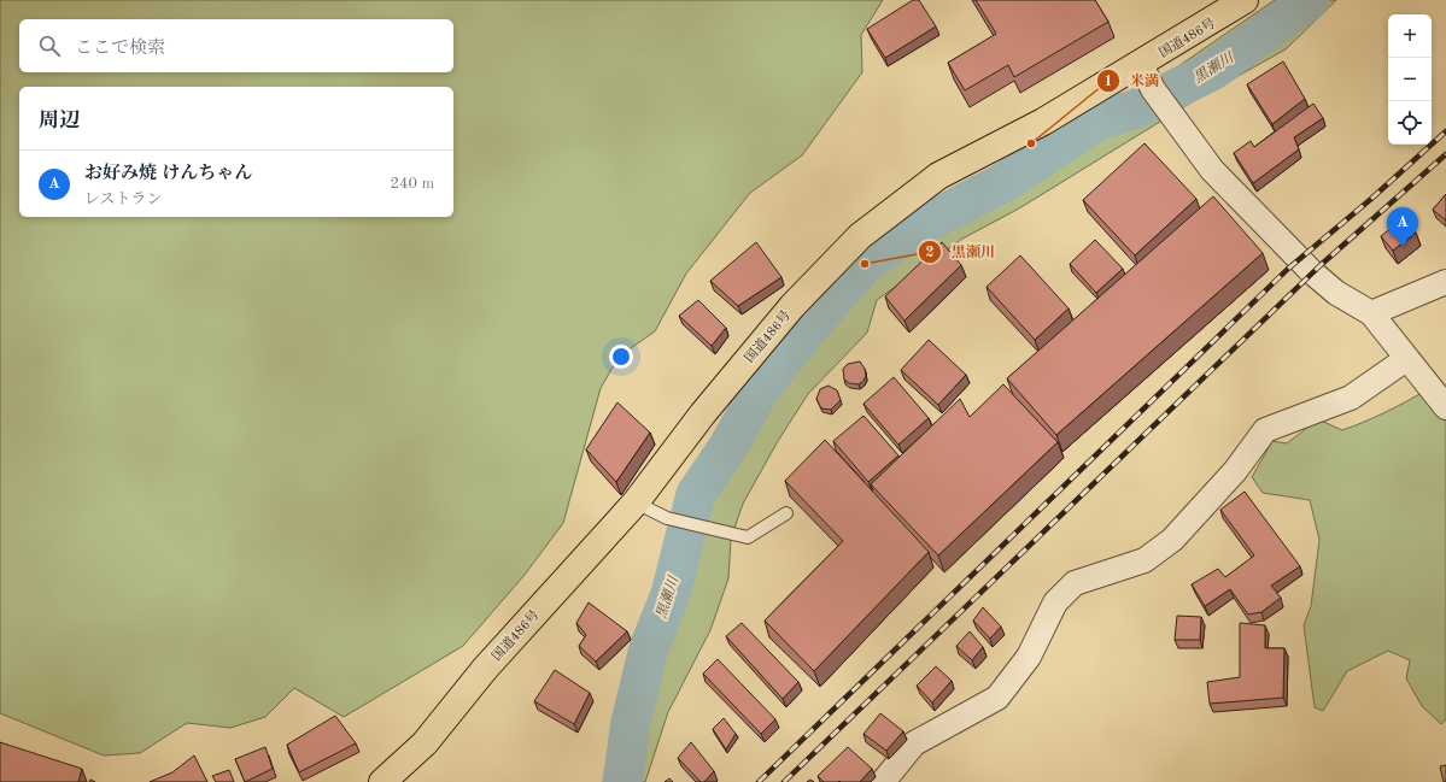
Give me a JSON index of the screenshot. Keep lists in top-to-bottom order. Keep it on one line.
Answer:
{"streets":{"highway":["国道486号"]},"water":["黒瀬川"],"places":["米満","黒瀬川"],"page":{"map_buttons":["+","−"],"search":"ここで検索","heading":"周辺","list":[{"mark":"A","name":"お好み焼 けんちゃん","note":"レストラン","value":"240 m"}],"pins":"A"}}
